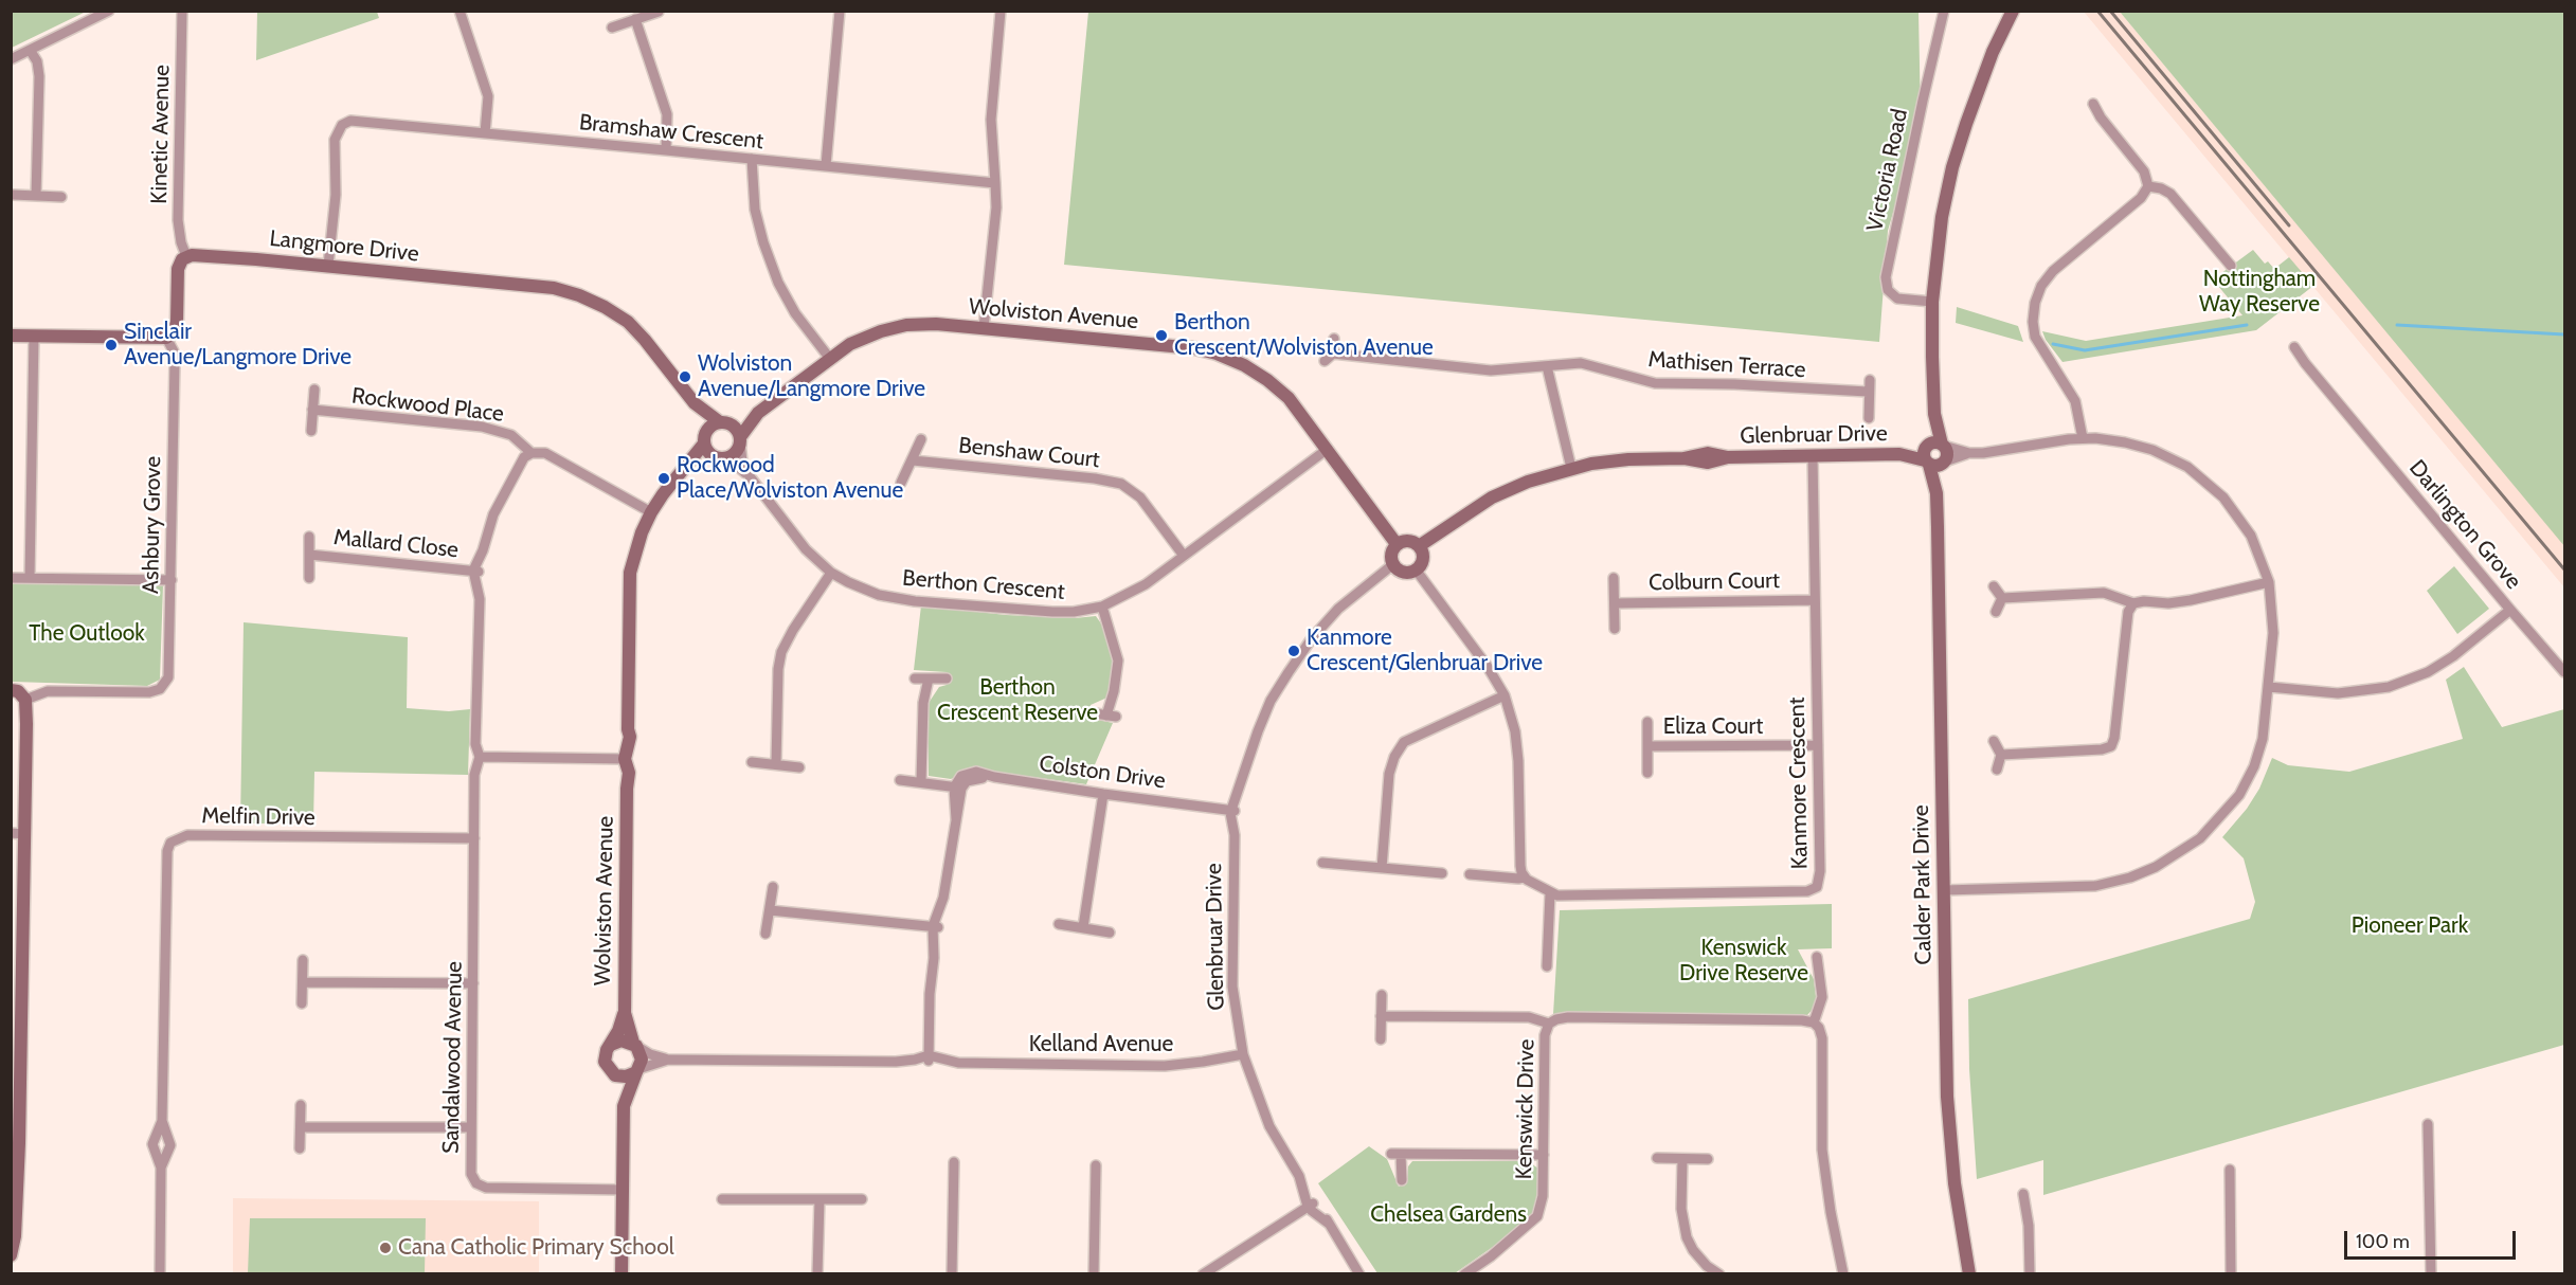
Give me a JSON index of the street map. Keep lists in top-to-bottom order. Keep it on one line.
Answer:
{"streets":{"street":["Bramshaw Crescent","Kinetic Avenue","Victoria Road","Langmore Drive","Wolviston Avenue","Mathisen Terrace","Rockwood Place","Glenbruar Drive","Benshaw Court","Ashbury Grove","Darlington Grove","Mallard Close","Colburn Court","Berthon Crescent","Eliza Court","Colston Drive","Kanmore Crescent","Melfin Drive","Calder Park Drive","Kelland Avenue","Sandalwood Avenue","Kenswick Drive"]},"crossings":[["Bramshaw Crescent","Langmore Drive"],["Kinetic Avenue","Langmore Drive"],["Langmore Drive","Wolviston Avenue"],["Langmore Drive","Berthon Crescent"],["Wolviston Avenue","Glenbruar Drive"],["Wolviston Avenue","Berthon Crescent"],["Wolviston Avenue","Kelland Avenue"],["Rockwood Place","Sandalwood Avenue"],["Glenbruar Drive","Colston Drive"],["Glenbruar Drive","Kanmore Crescent"],["Glenbruar Drive","Calder Park Drive"],["Glenbruar Drive","Kelland Avenue"],["Benshaw Court","Berthon Crescent"],["Mallard Close","Sandalwood Avenue"],["Colburn Court","Kanmore Crescent"],["Eliza Court","Kanmore Crescent"],["Melfin Drive","Sandalwood Avenue"]],"parks":["Nottingham Way Reserve","The Outlook","Berthon Crescent Reserve","Pioneer Park","Kenswick Drive Reserve","Chelsea Gardens"],"places":["Berthon Crescent/Wolviston Avenue","Sinclair Avenue/Langmore Drive","Wolviston Avenue/Langmore Drive","Rockwood Place/Wolviston Avenue","Kanmore Crescent/Glenbruar Drive","Cana Catholic Primary School"],"scale_bar":"100 m"}
